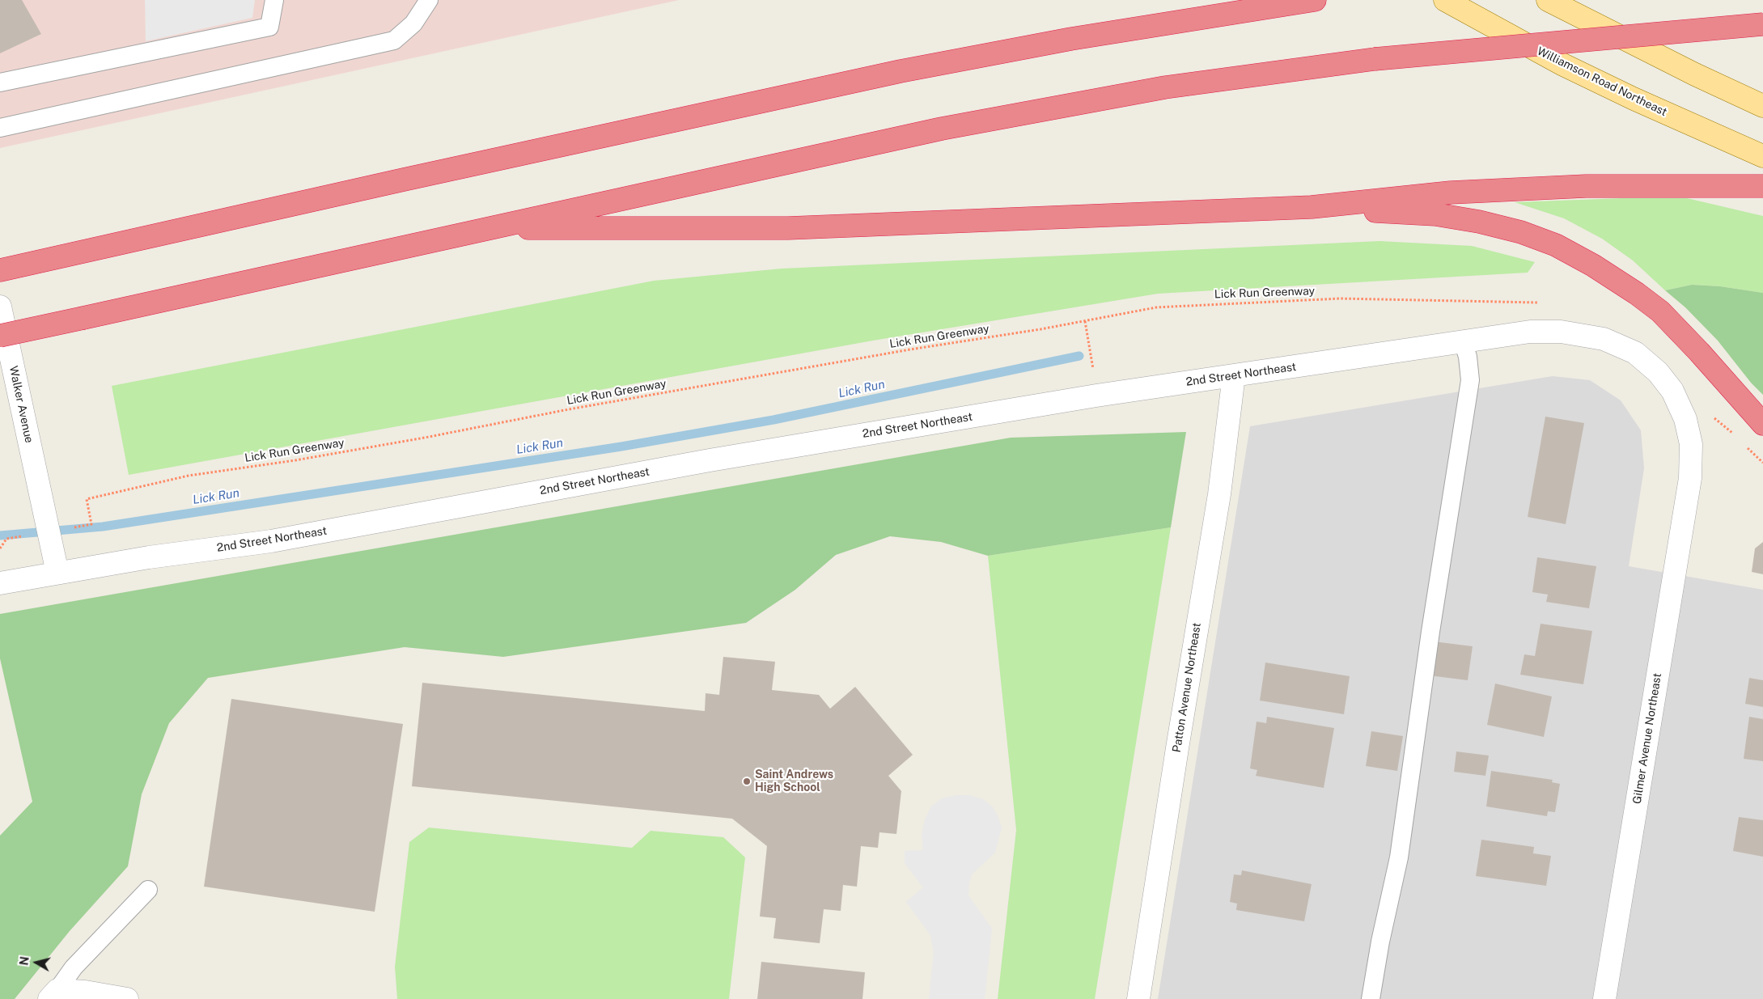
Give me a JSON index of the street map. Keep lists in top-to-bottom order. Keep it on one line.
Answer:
{"streets":{"main road":["Williamson Road Northeast"],"street":["2nd Street Northeast","Walker Avenue","Patton Avenue Northeast","Gilmer Avenue Northeast"],"path":["Lick Run Greenway"]},"crossings":[["2nd Street Northeast","Walker Avenue"],["2nd Street Northeast","Patton Avenue Northeast"],["2nd Street Northeast","Gilmer Avenue Northeast"]],"water":["Lick Run"],"places":["Saint Andrews High School"],"north":"left"}
